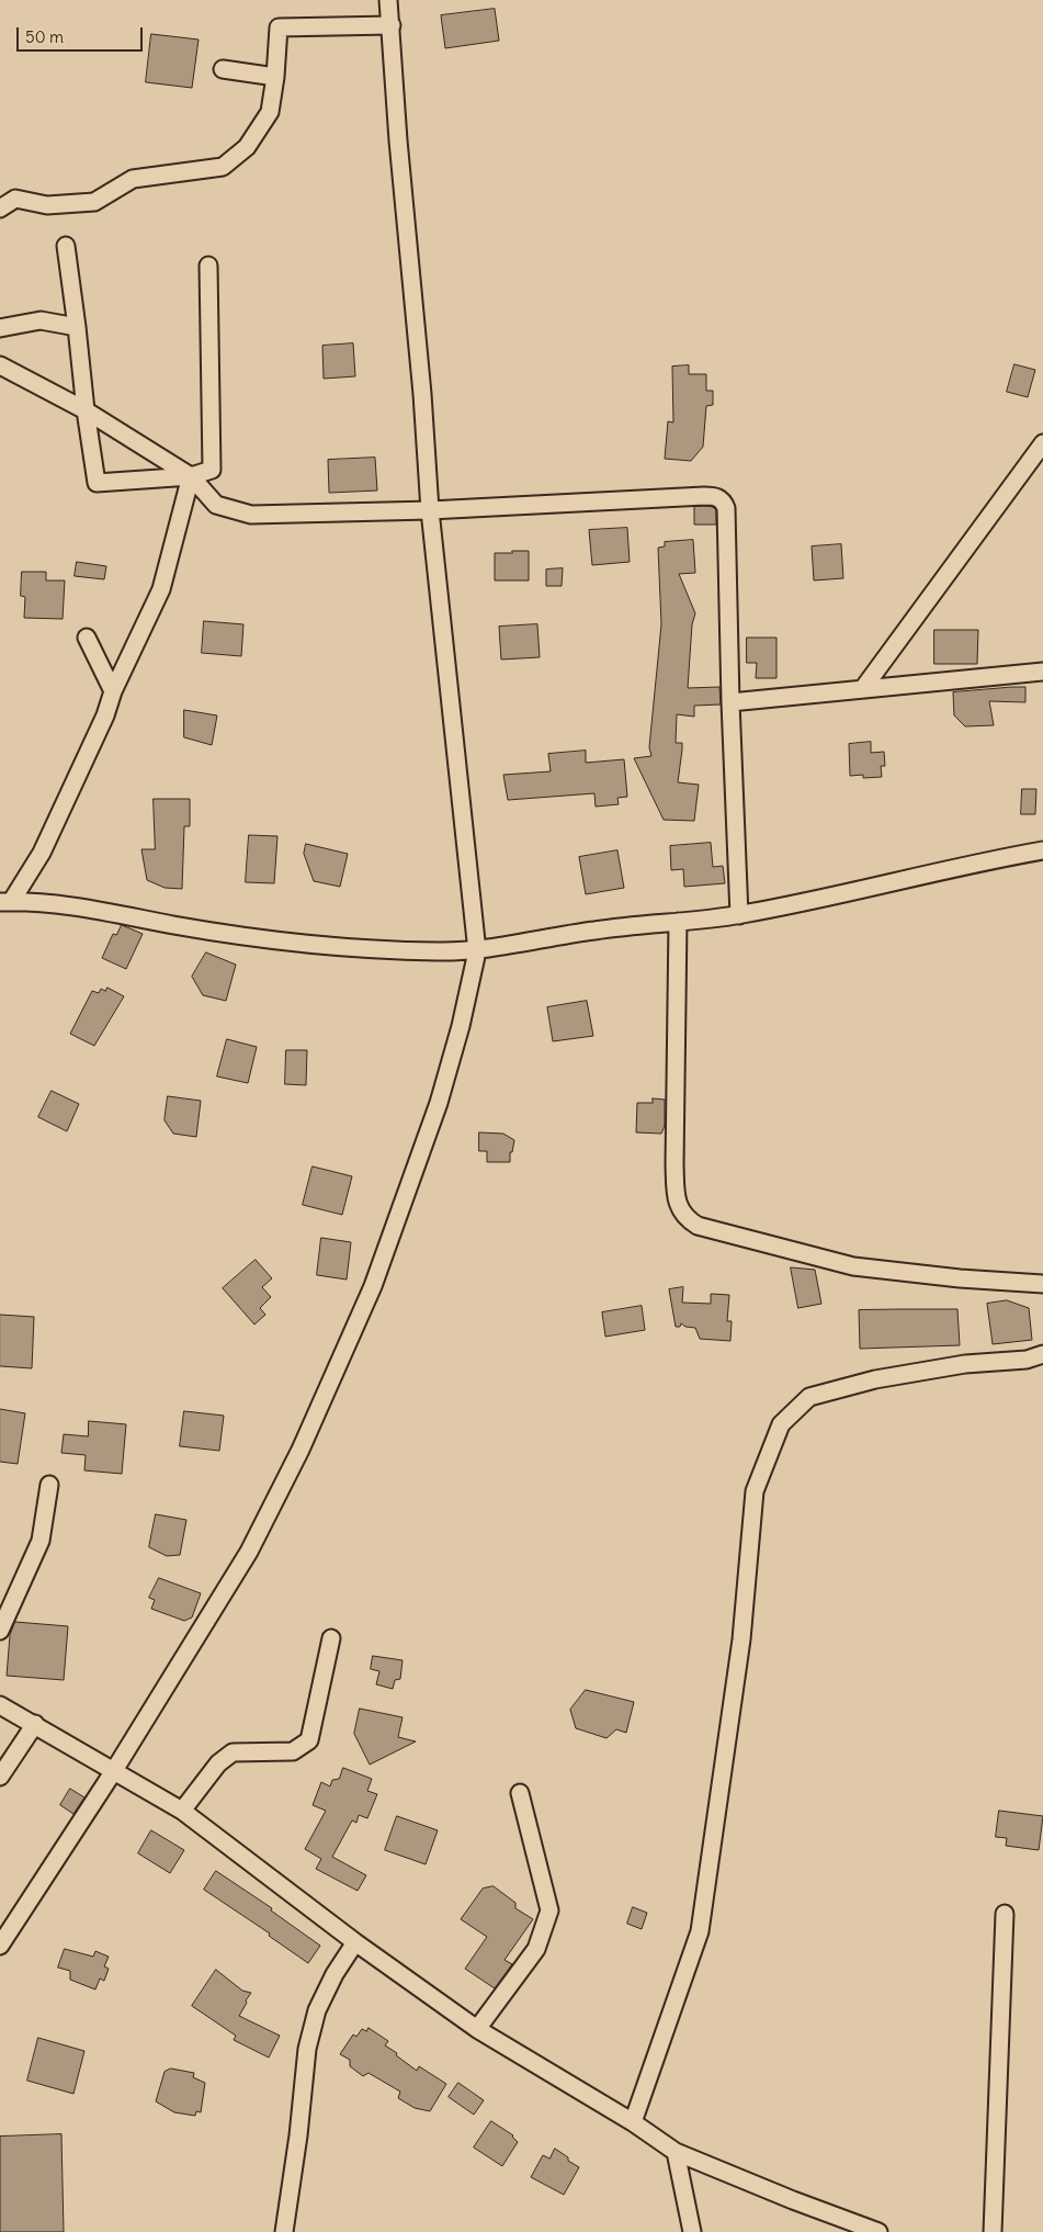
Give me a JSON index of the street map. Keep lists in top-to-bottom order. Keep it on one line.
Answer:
{"scale_bar":"50 m"}
